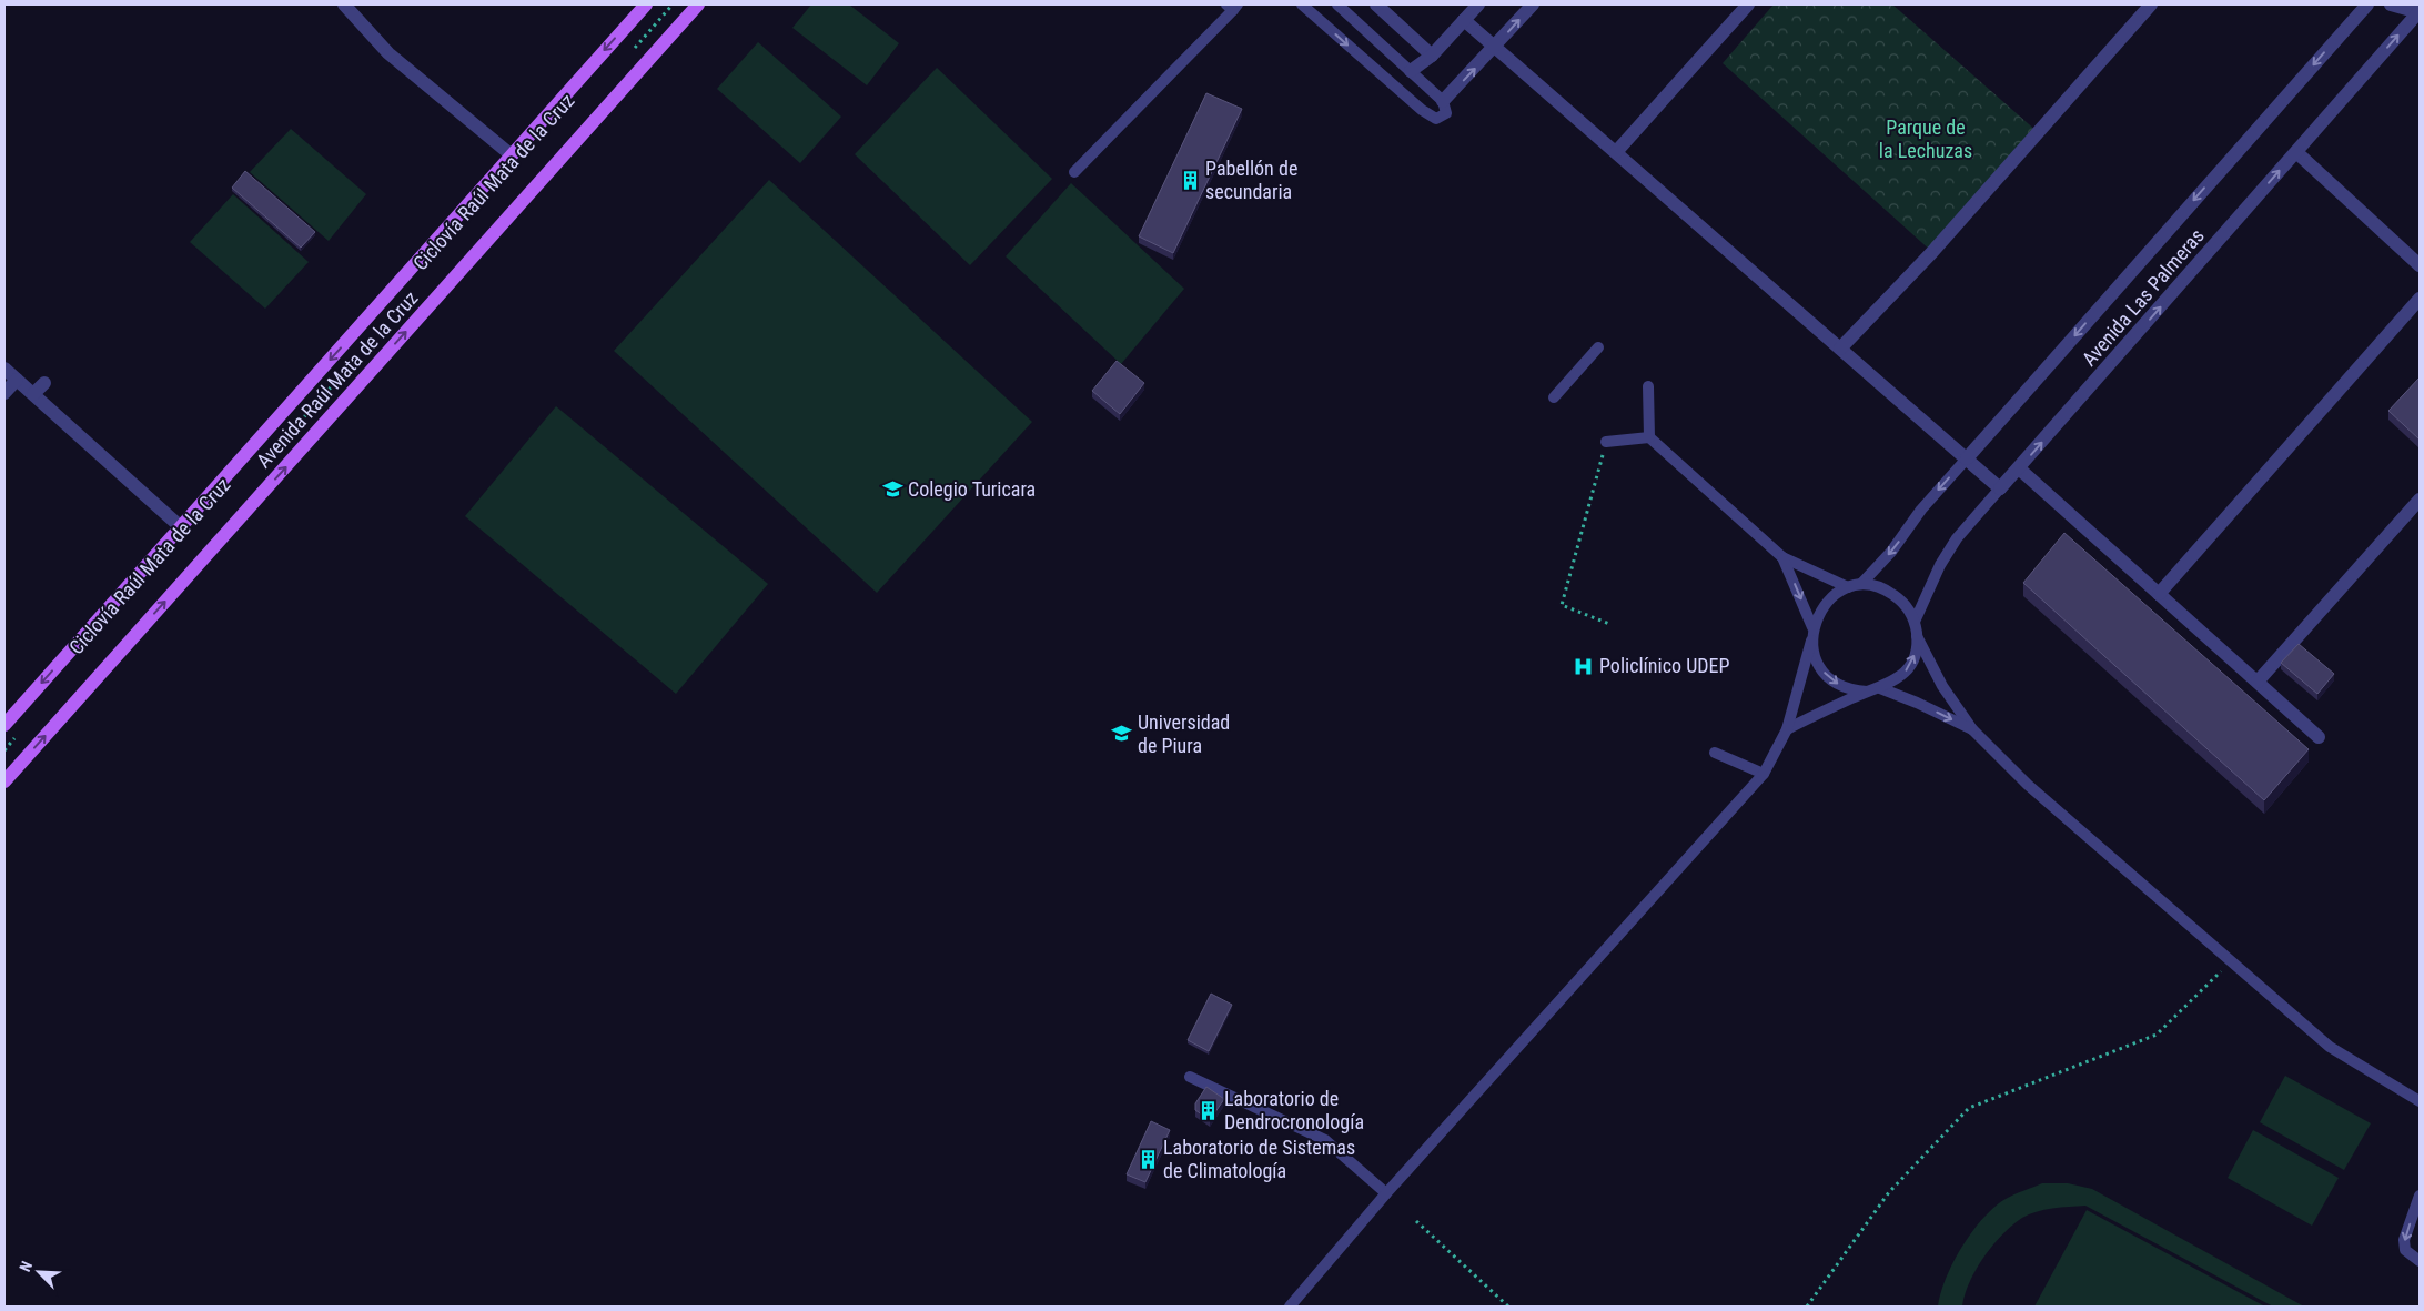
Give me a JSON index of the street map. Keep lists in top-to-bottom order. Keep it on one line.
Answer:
{"streets":{"main road":["Avenida Raúl Mata de la Cruz"],"street":["Avenida Las Palmeras"]},"parks":["Parque de la Lechuzas"],"places":{"building":["Pabellón de secundaria","Laboratorio de Dendrocronología","Laboratorio de Sistemas de Climatología"],"school or university":["Colegio Turicara","Universidad de Piura"],"hospital":["Policlínico UDEP"]},"north":"top left"}
